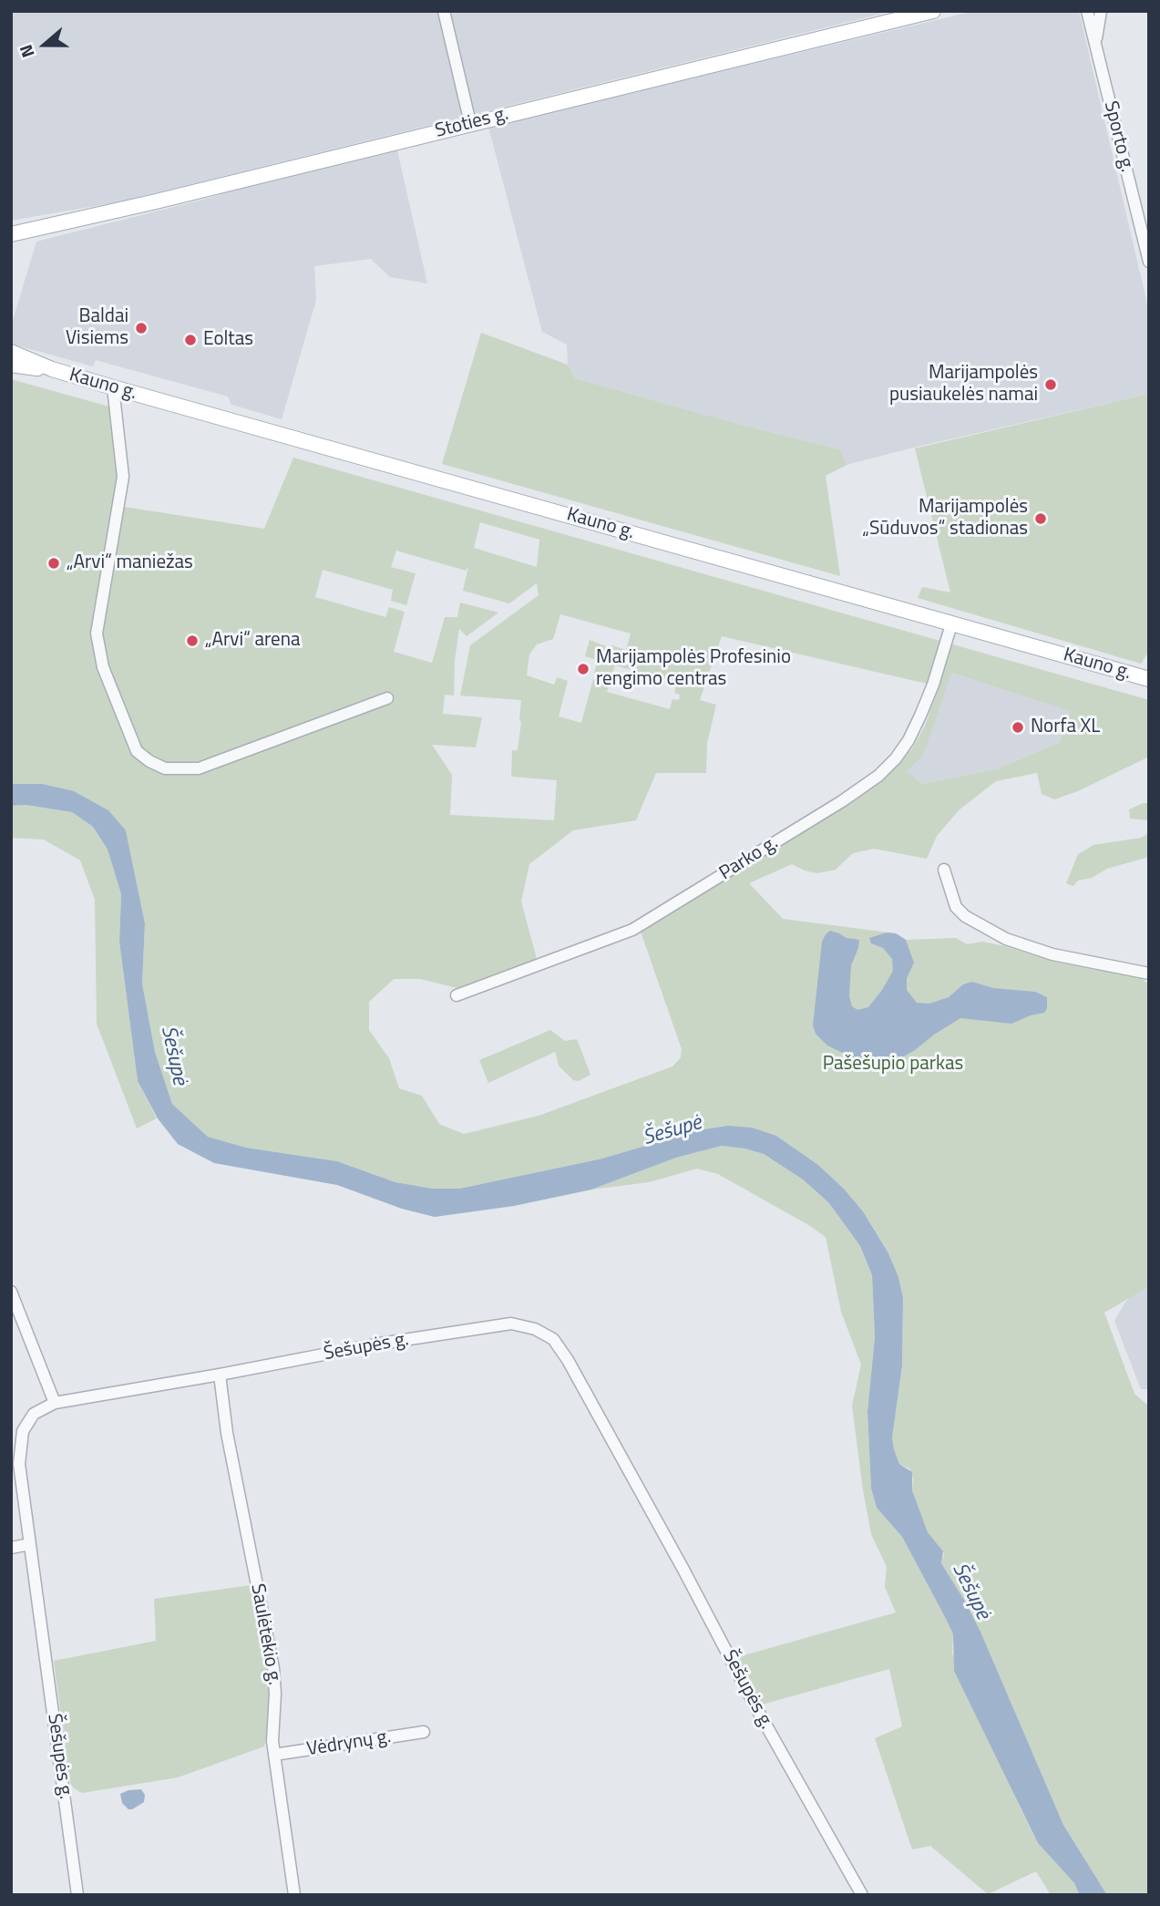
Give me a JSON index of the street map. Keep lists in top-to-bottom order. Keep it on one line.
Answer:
{"streets":{"main road":["Stoties g.","Kauno g."],"street":["Sporto g.","Parko g.","Šešupės g.","Saulėtekio g.","Vėdrynų g."]},"crossings":[["Kauno g.","Parko g."],["Šešupės g.","Saulėtekio g."],["Saulėtekio g.","Vėdrynų g."]],"water":["Šešupė"],"parks":["Pašešupio parkas"],"places":["Baldai Visiems","Eoltas","Marijampolės pusiaukelės namai","Marijampolės „Sūduvos“ stadionas","„Arvi“ maniežas","„Arvi“ arena","Marijampolės Profesinio rengimo centras","Norfa XL"],"north":"left"}
